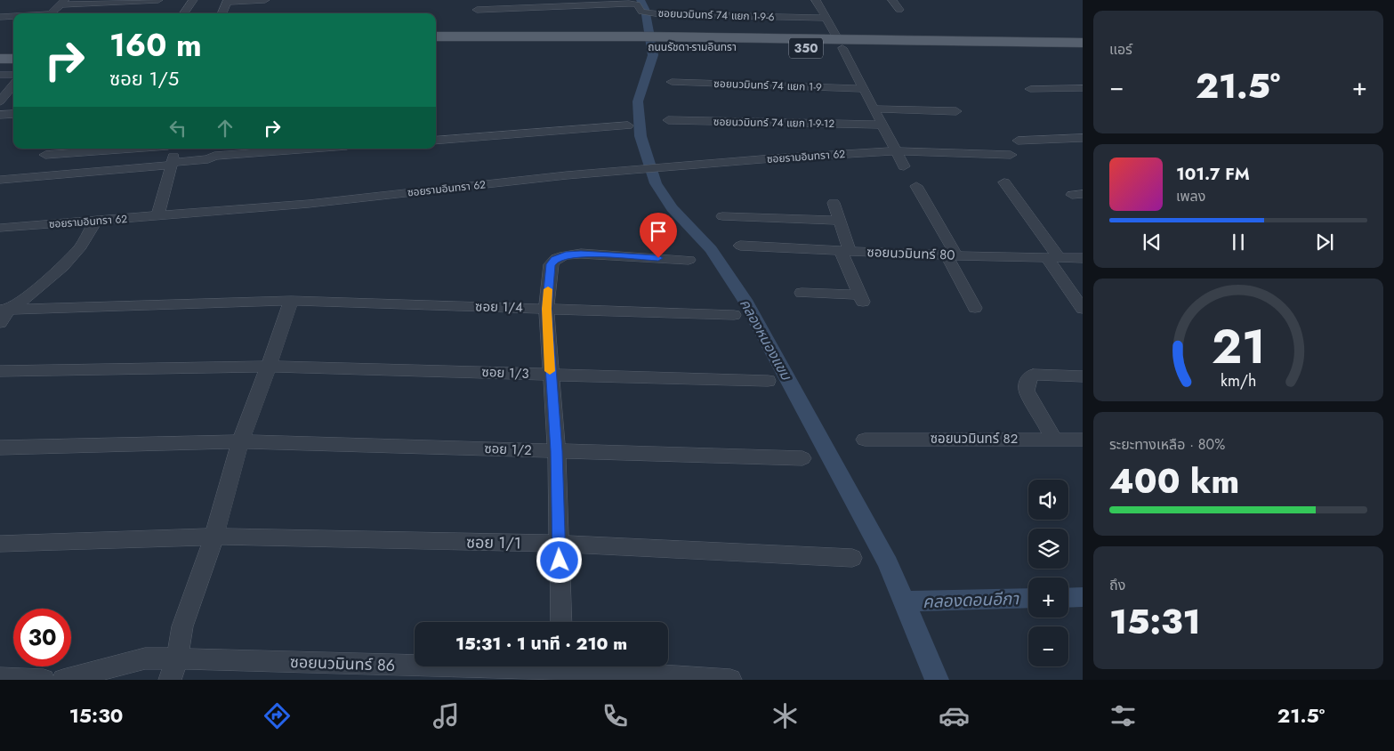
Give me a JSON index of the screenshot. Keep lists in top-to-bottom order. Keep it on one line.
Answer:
{"streets":{"main road":["ถนนรัชดา-รามอินทรา","350"],"street":["ซอยนวมินทร์ 74 แยก 1-9-6","ซอยนวมินทร์ 74 แยก 1-9","ซอยนวมินทร์ 74 แยก 1-9-12","ซอยรามอินทรา 62","ซอยนวมินทร์ 80","ซอย 1/4","ซอย 1/3","ซอยนวมินทร์ 82","ซอย 1/2","ซอย 1/1","ซอยนวมินทร์ 86"]},"water":["คลองหนองแขม","คลองดอนอีกา"],"page":{"tile":["แอร์",["ระยะทางเหลือ · 80%","400 km"],["ถึง","15:31"]],"turn":["160 m","ซอย 1/5"],"heat":["−","21.5°","+"],"song":["101.7 FM","เพลง"],"map_buttons":["+","−"],"limit":"30","trip":"15:31 · 1 นาที · 210 m","tabs":["15:30","21.5°"],"gauge":["21","km/h"]}}
